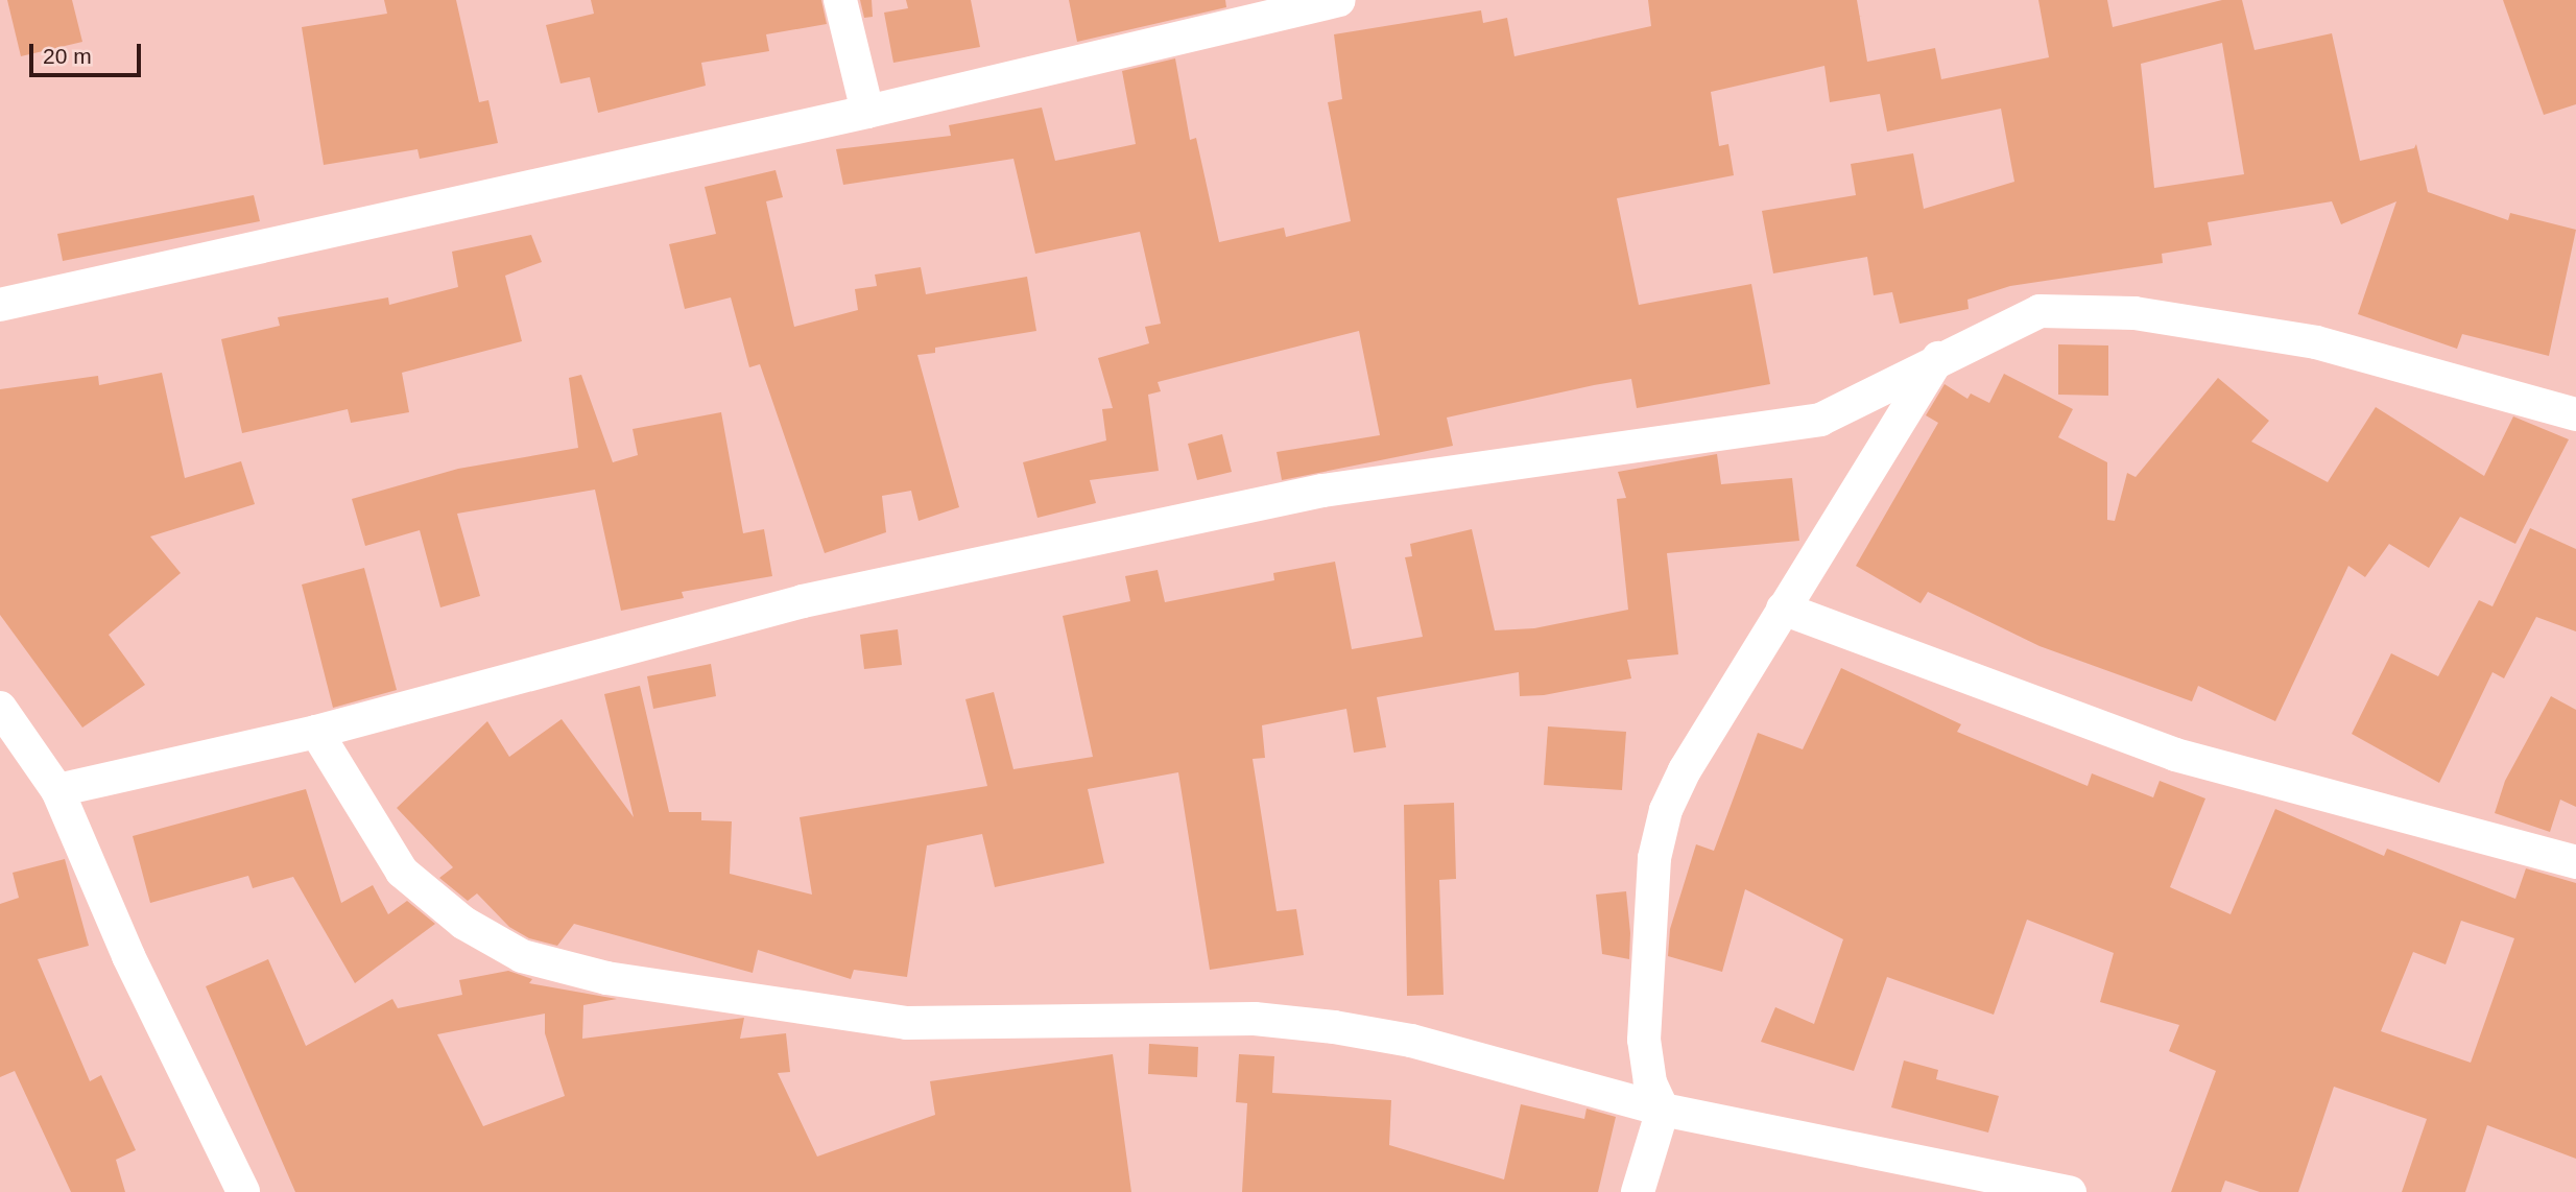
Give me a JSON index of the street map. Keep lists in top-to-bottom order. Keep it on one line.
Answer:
{"scale_bar":"20 m"}
